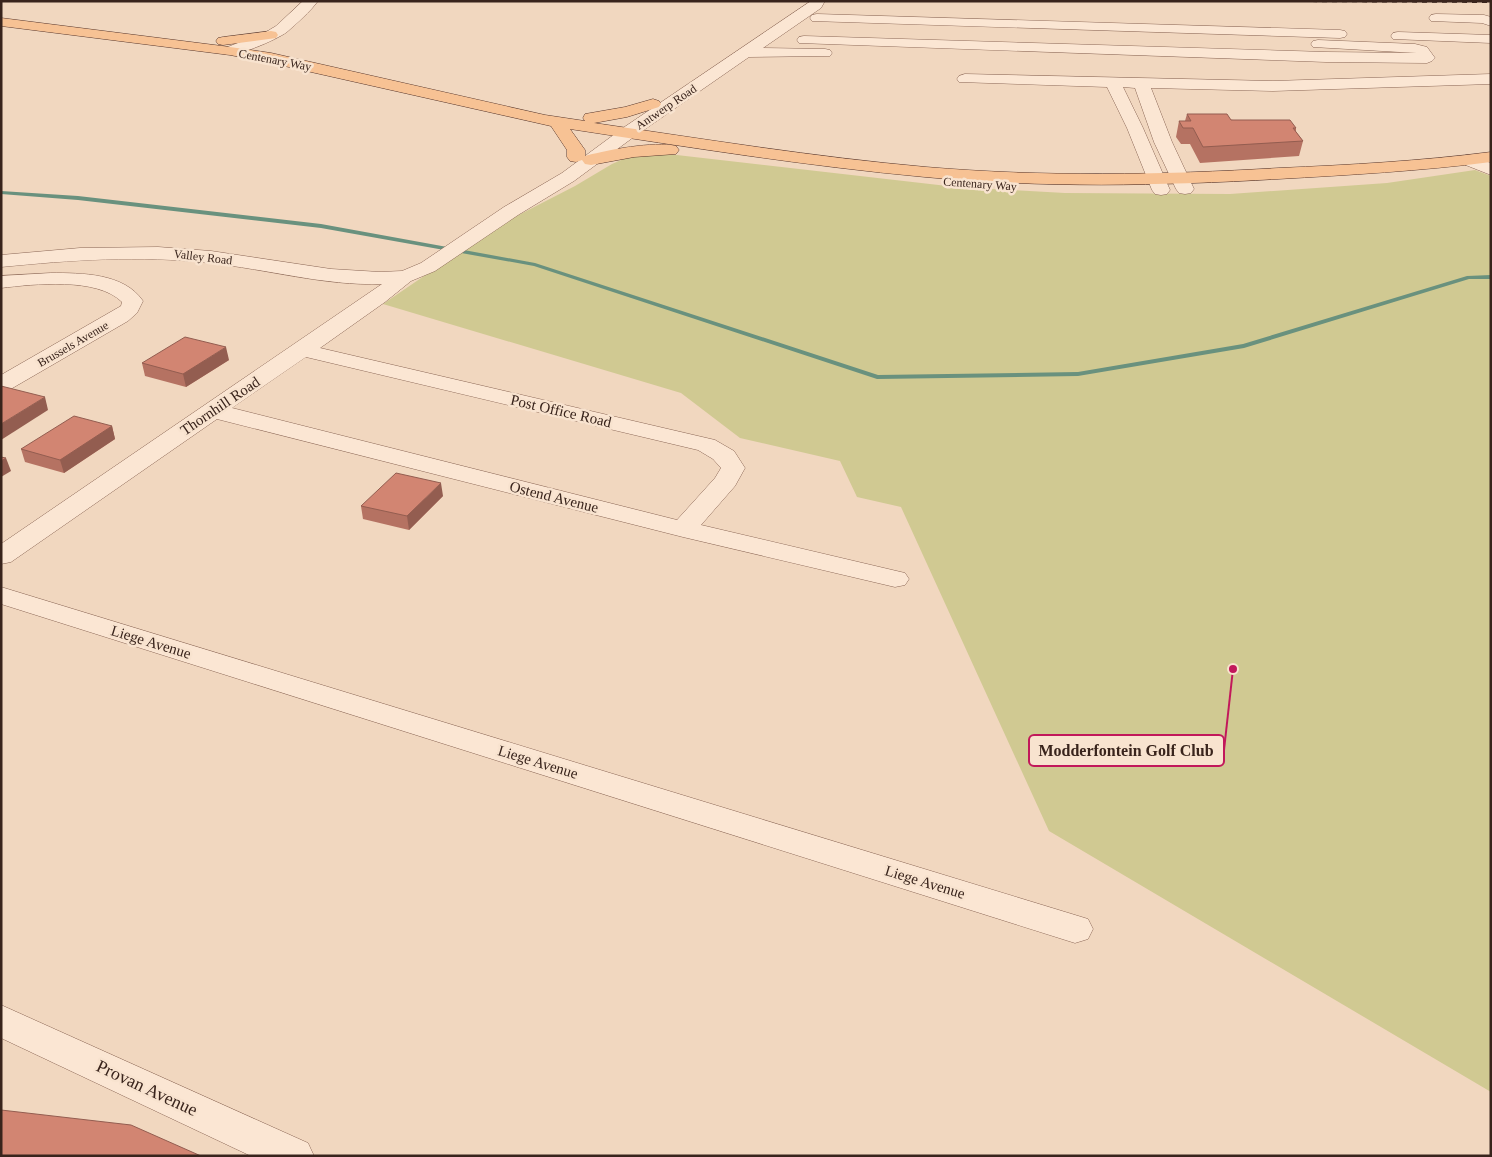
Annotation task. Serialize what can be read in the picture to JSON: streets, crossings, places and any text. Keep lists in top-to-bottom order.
{
  "streets": {
    "main road": ["Centenary Way"],
    "street": [
      "Antwerp Road",
      "Valley Road",
      "Brussels Avenue",
      "Thornhill Road",
      "Post Office Road",
      "Ostend Avenue",
      "Liege Avenue",
      "Provan Avenue"
    ]
  },
  "crossings": [
    ["Centenary Way", "Antwerp Road"],
    ["Antwerp Road", "Thornhill Road"],
    ["Valley Road", "Thornhill Road"],
    ["Thornhill Road", "Post Office Road"],
    ["Thornhill Road", "Ostend Avenue"],
    ["Post Office Road", "Ostend Avenue"]
  ],
  "places": ["Modderfontein Golf Club"]
}
